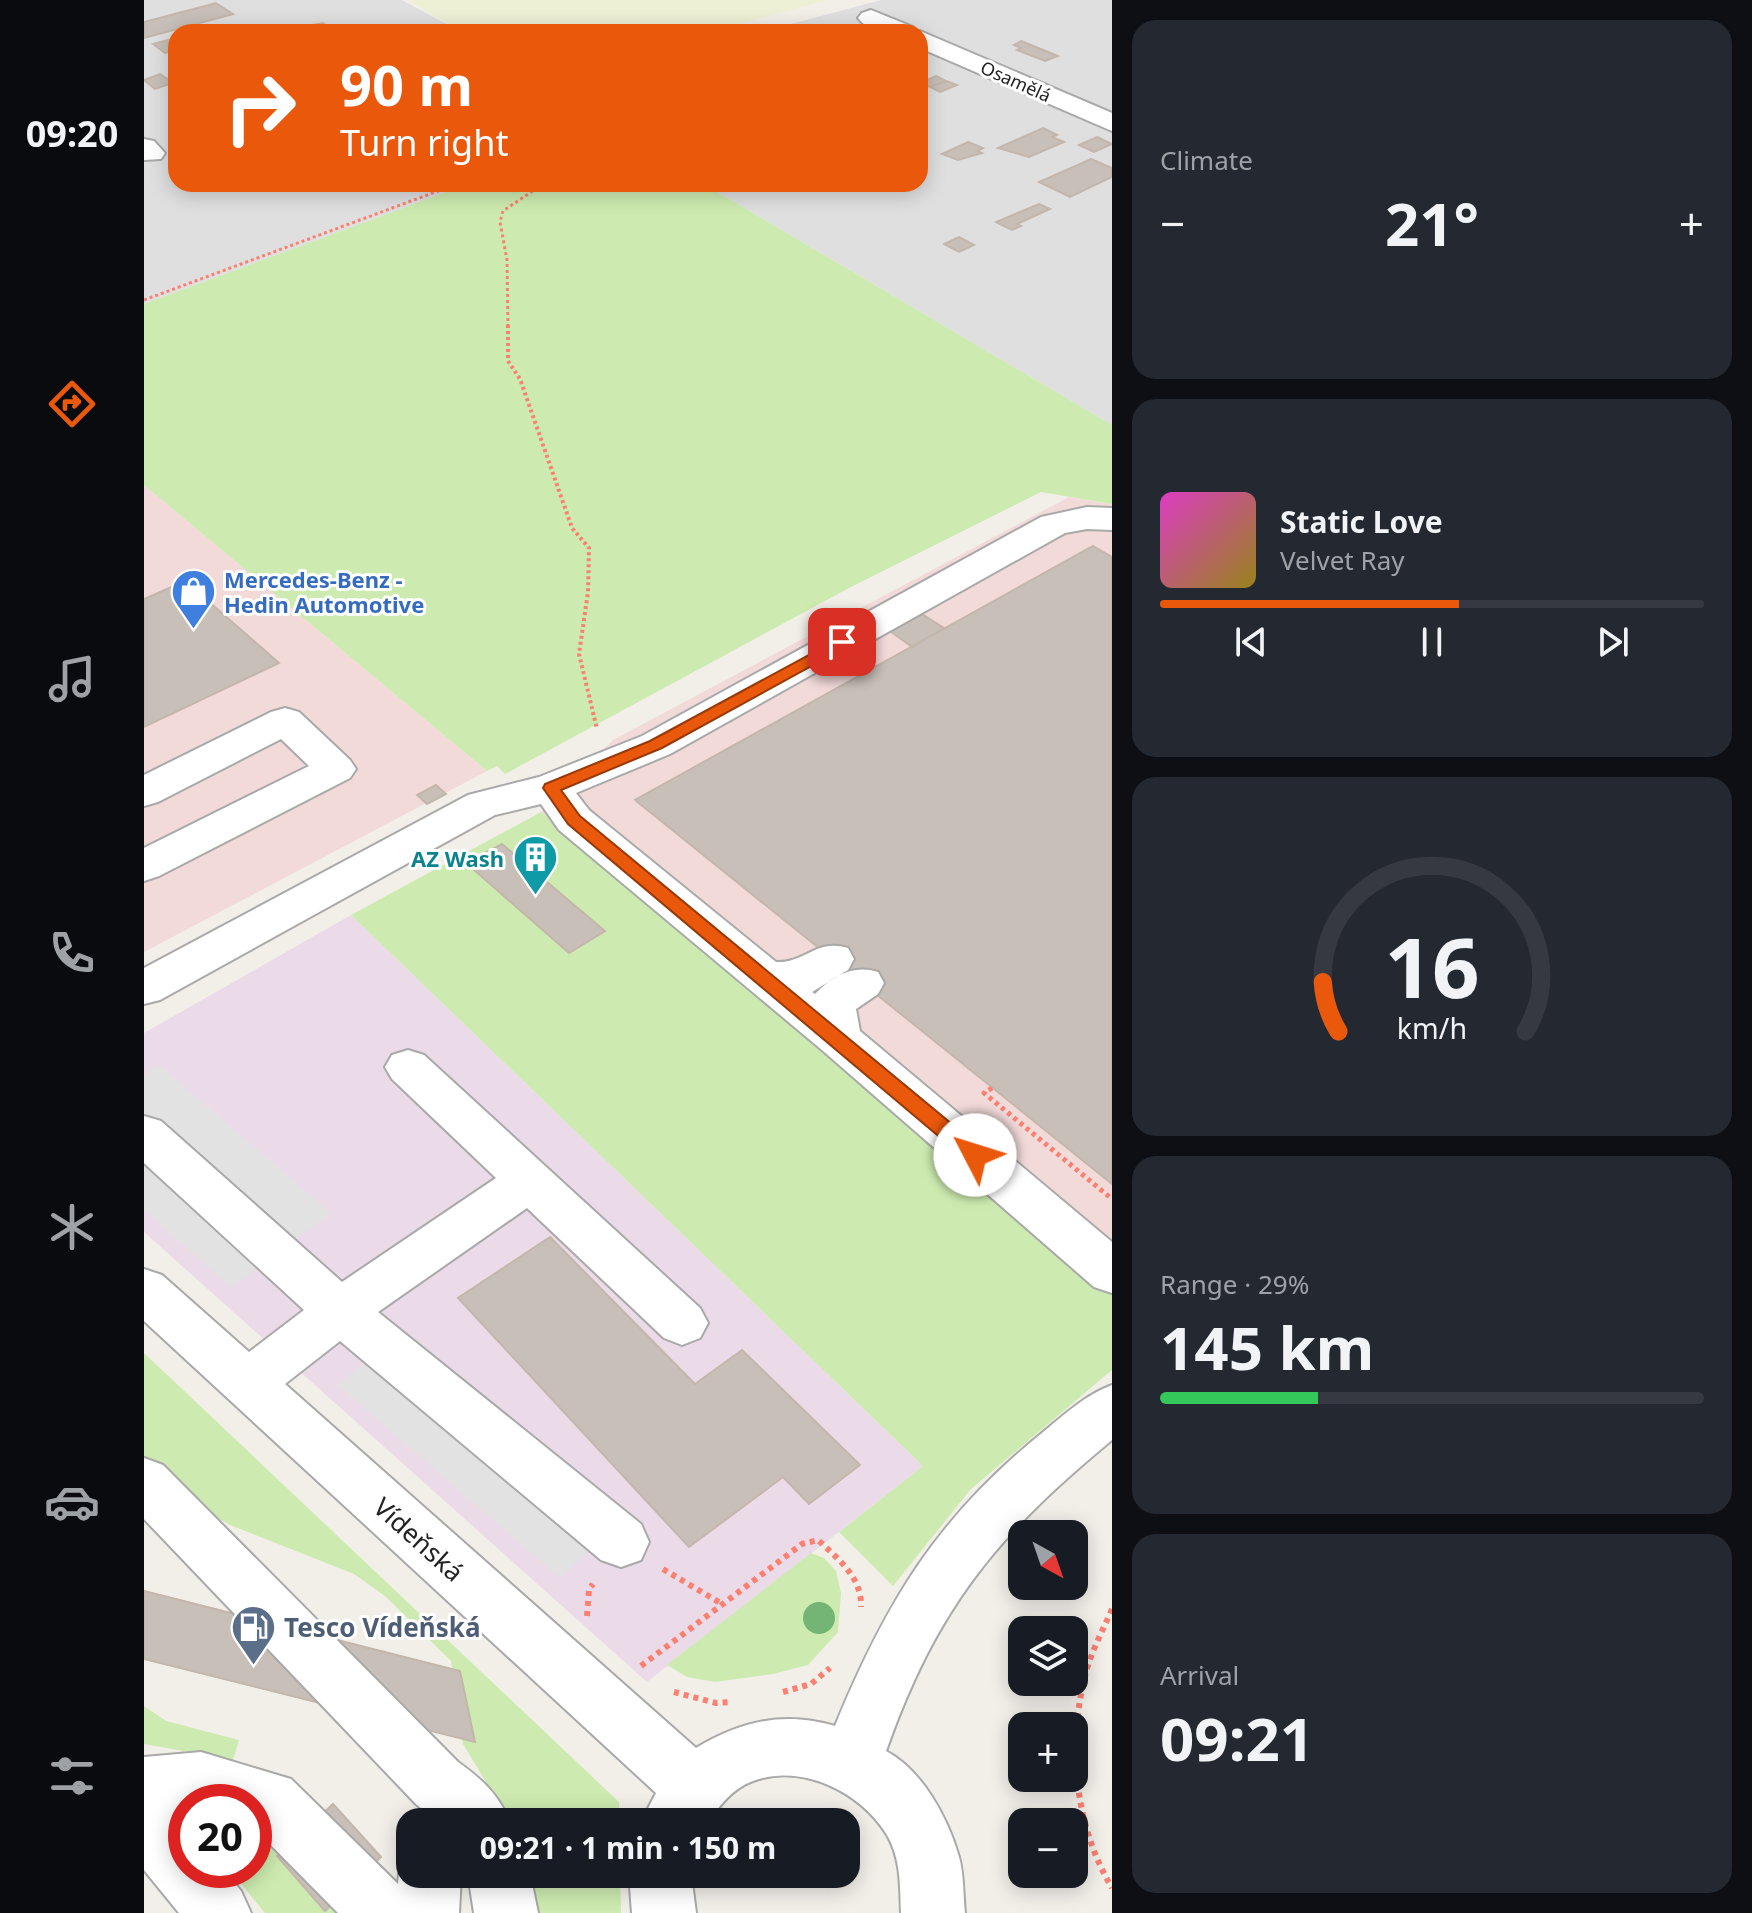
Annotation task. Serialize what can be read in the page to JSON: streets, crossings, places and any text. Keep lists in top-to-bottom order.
{
  "streets": {
    "street": ["Osamělá", "Vídeňská"]
  },
  "places": {
    "shop": ["Mercedes-Benz - Hedin Automotive"],
    "building": ["AZ Wash"],
    "fuel station": ["Tesco Vídeňská"]
  },
  "north": "bottom right",
  "page": {
    "tabs": "09:20",
    "tile": [
      "Climate",
      ["Range · 29%", "145 km"],
      ["Arrival", "09:21"]
    ],
    "turn": ["90 m", "Turn right"],
    "heat": ["−", "21°", "+"],
    "song": ["Static Love", "Velvet Ray"],
    "map_buttons": ["+", "−"],
    "limit": "20",
    "trip": "09:21 · 1 min · 150 m",
    "gauge": ["16", "km/h"]
  }
}
